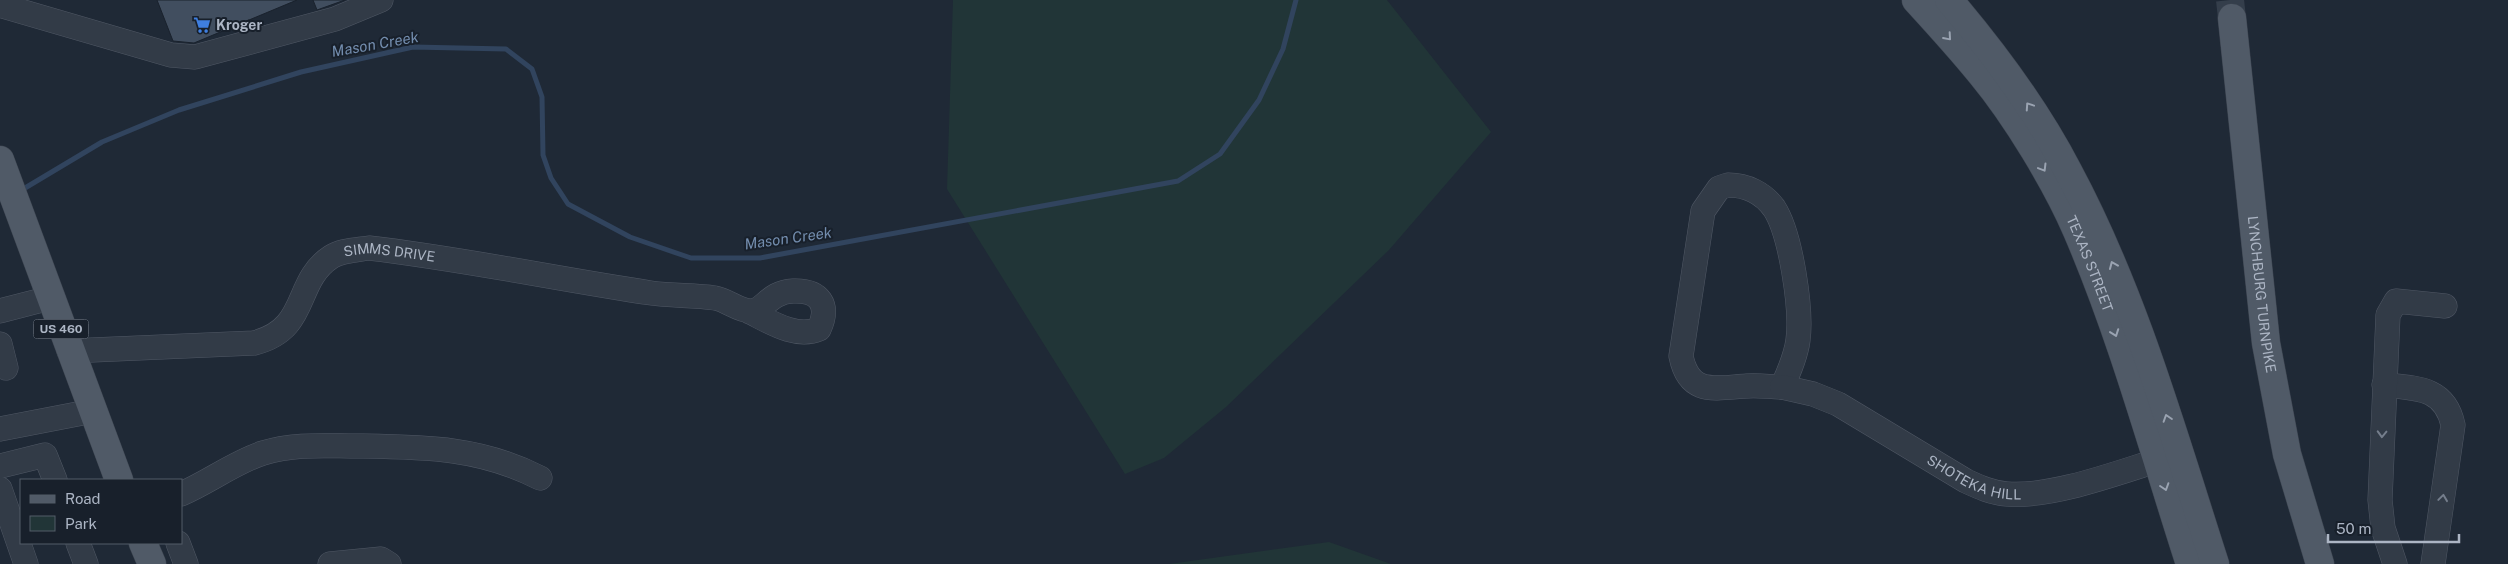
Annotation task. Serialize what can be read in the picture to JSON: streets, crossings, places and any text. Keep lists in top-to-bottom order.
{
  "streets": {
    "main road": ["TEXAS STREET", "LYNCHBURG TURNPIKE", "US 460"],
    "street": ["SIMMS DRIVE", "SHOTEKA HILL"]
  },
  "crossings": [
    ["SIMMS DRIVE", "US 460"],
    ["TEXAS STREET", "SHOTEKA HILL"]
  ],
  "water": ["Mason Creek"],
  "places": {
    "supermarket": ["Kroger"]
  },
  "legend": ["Road", "Park"],
  "scale_bar": "50 m"
}
